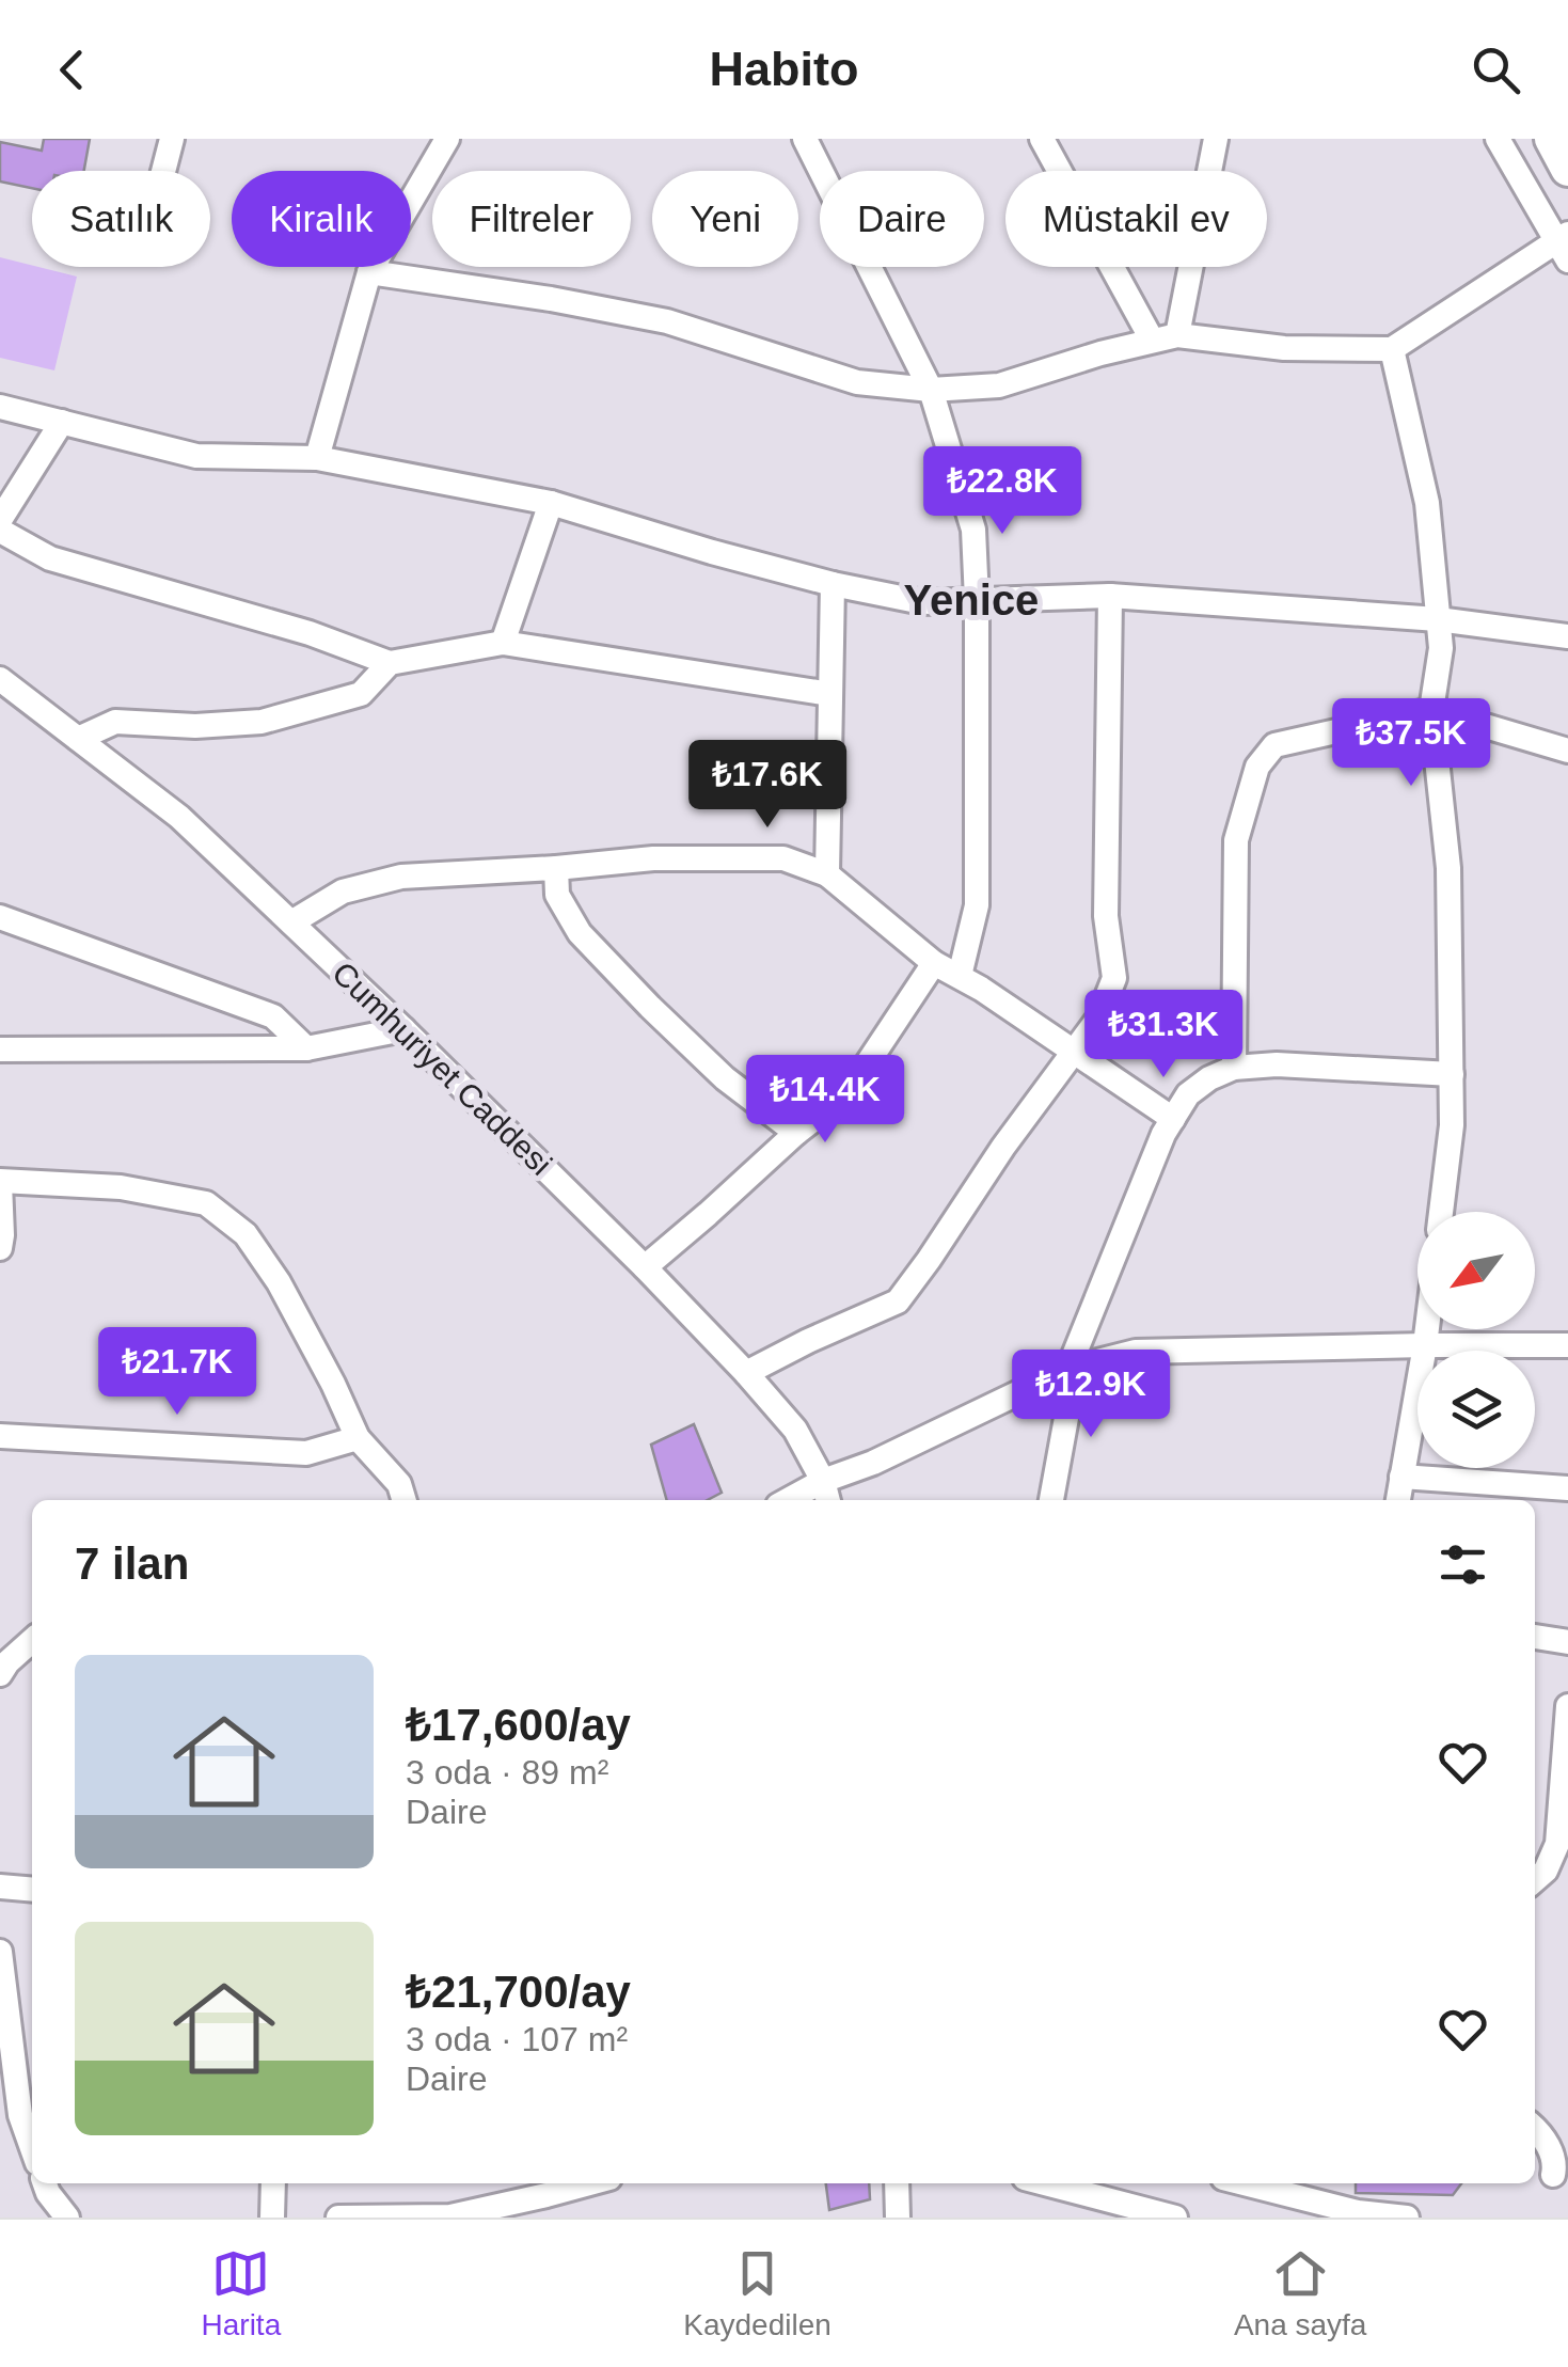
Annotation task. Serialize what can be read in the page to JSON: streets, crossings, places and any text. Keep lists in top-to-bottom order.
{
  "streets": {
    "street": ["Cumhuriyet Caddesi"]
  },
  "districts": ["Yenice"],
  "north": "bottom left",
  "page": {
    "header": "Habito",
    "chip": [
      "Satılık",
      "Kiralık",
      "Filtreler",
      "Yeni",
      "Daire",
      "Müstakil ev"
    ],
    "price": [
      "₺22.8K",
      "₺37.5K",
      "₺17.6K",
      "₺31.3K",
      "₺14.4K",
      "₺21.7K",
      "₺12.9K"
    ],
    "heading": "7 ilan",
    "list": [
      {
        "name": "₺17,600/ay",
        "note": "3 oda · 89 m² · Daire"
      },
      {
        "name": "₺21,700/ay",
        "note": "3 oda · 107 m² · Daire"
      }
    ],
    "tabs": ["Harita", "Kaydedilen", "Ana sayfa"]
  }
}
